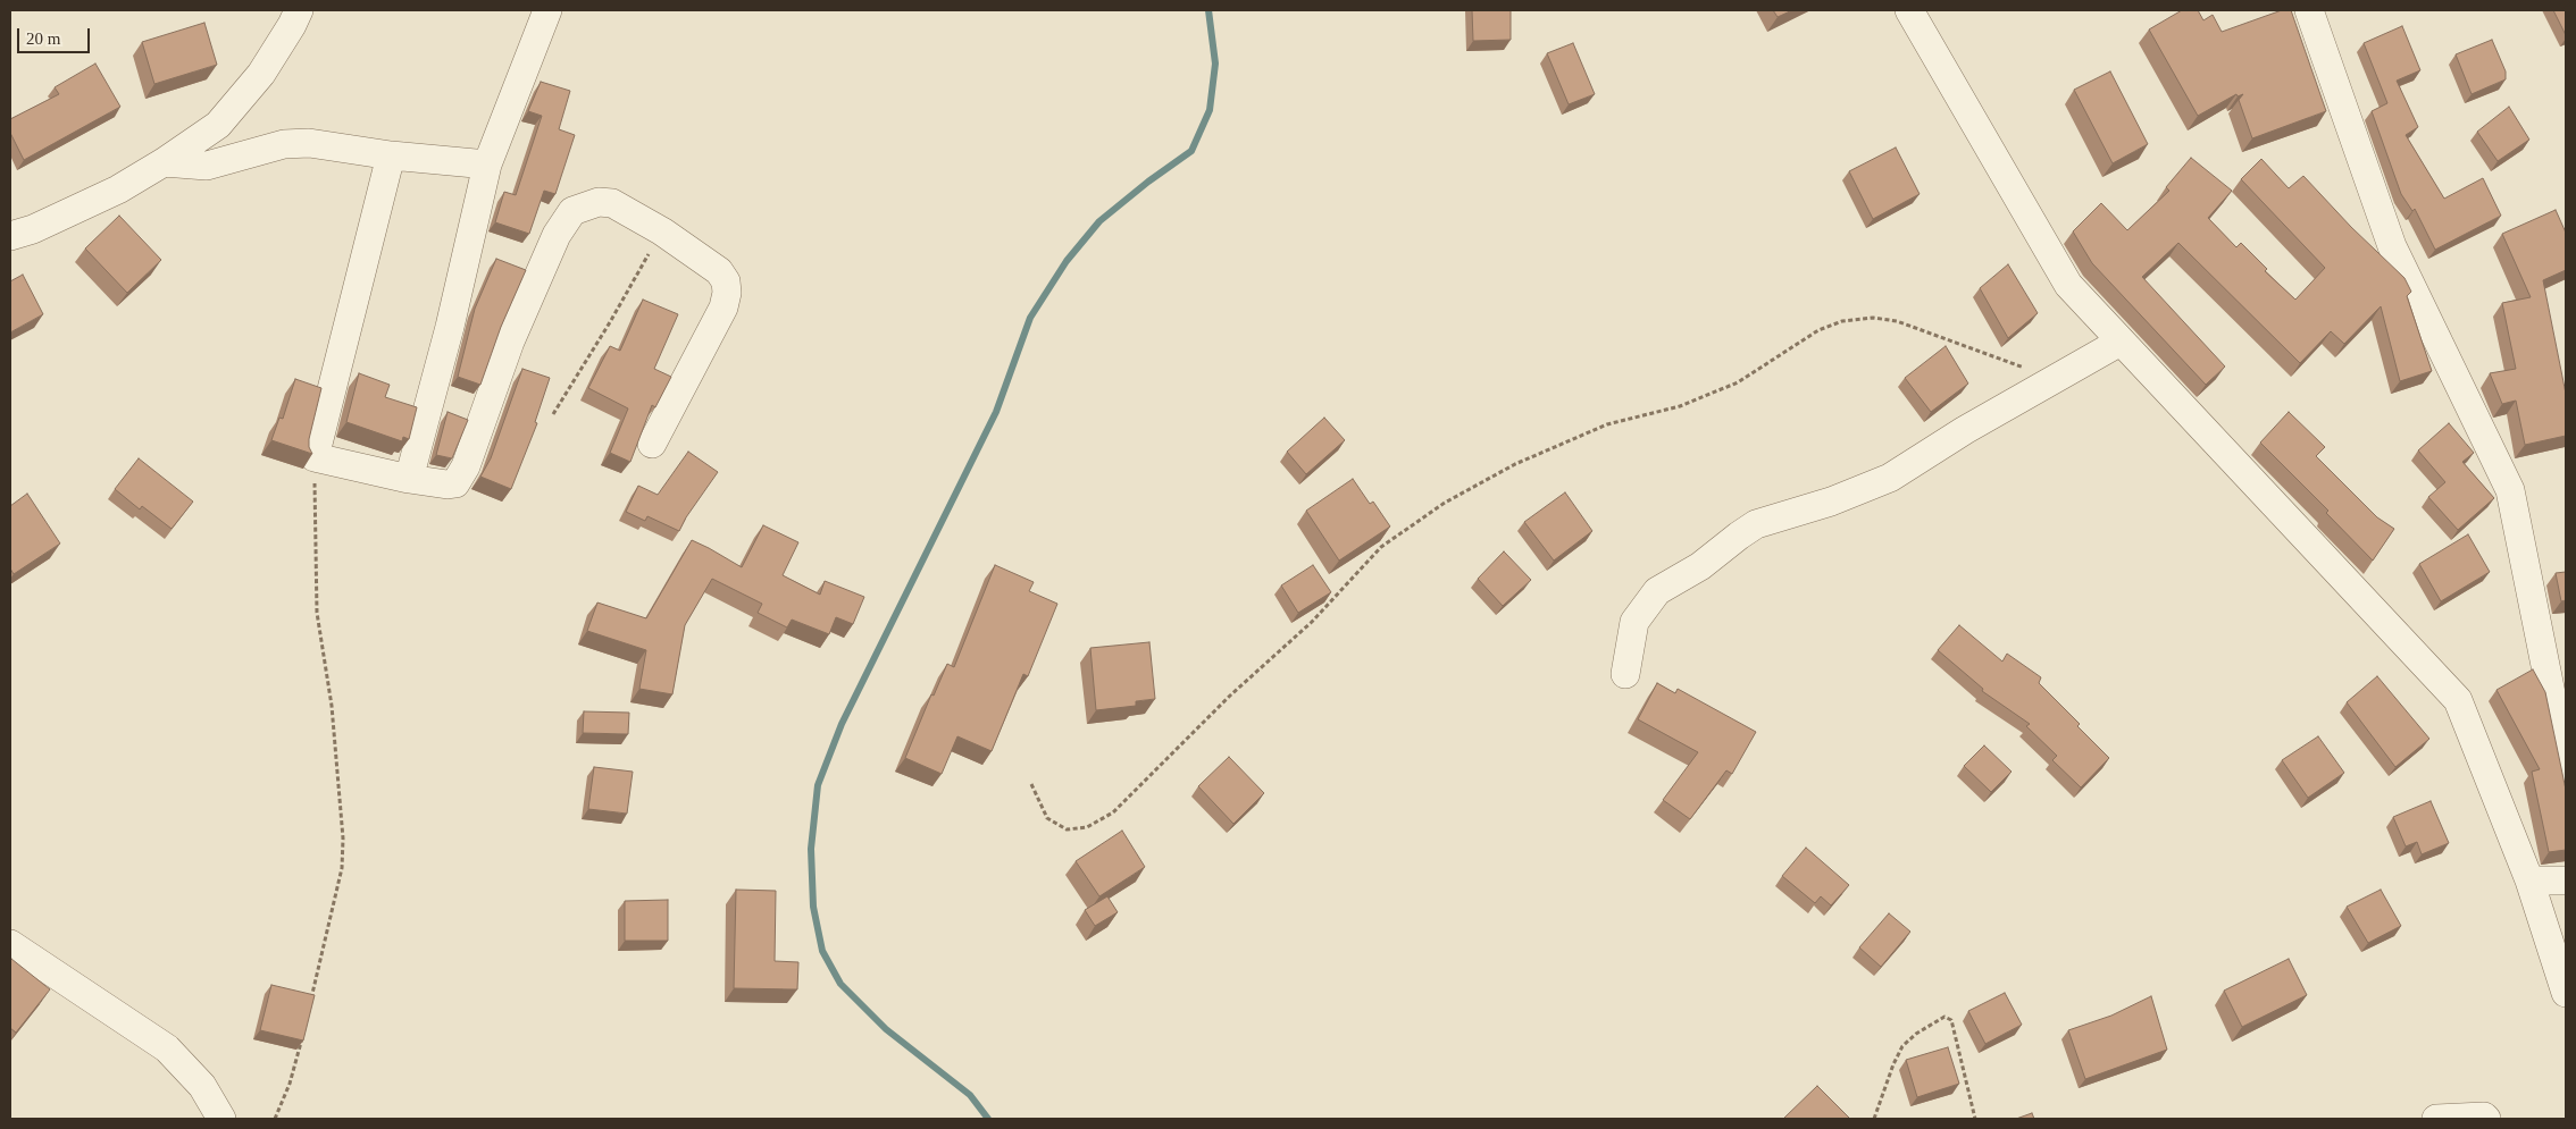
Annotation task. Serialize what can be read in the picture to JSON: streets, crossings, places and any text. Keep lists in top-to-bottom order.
{
  "scale_bar": "20 m"
}
